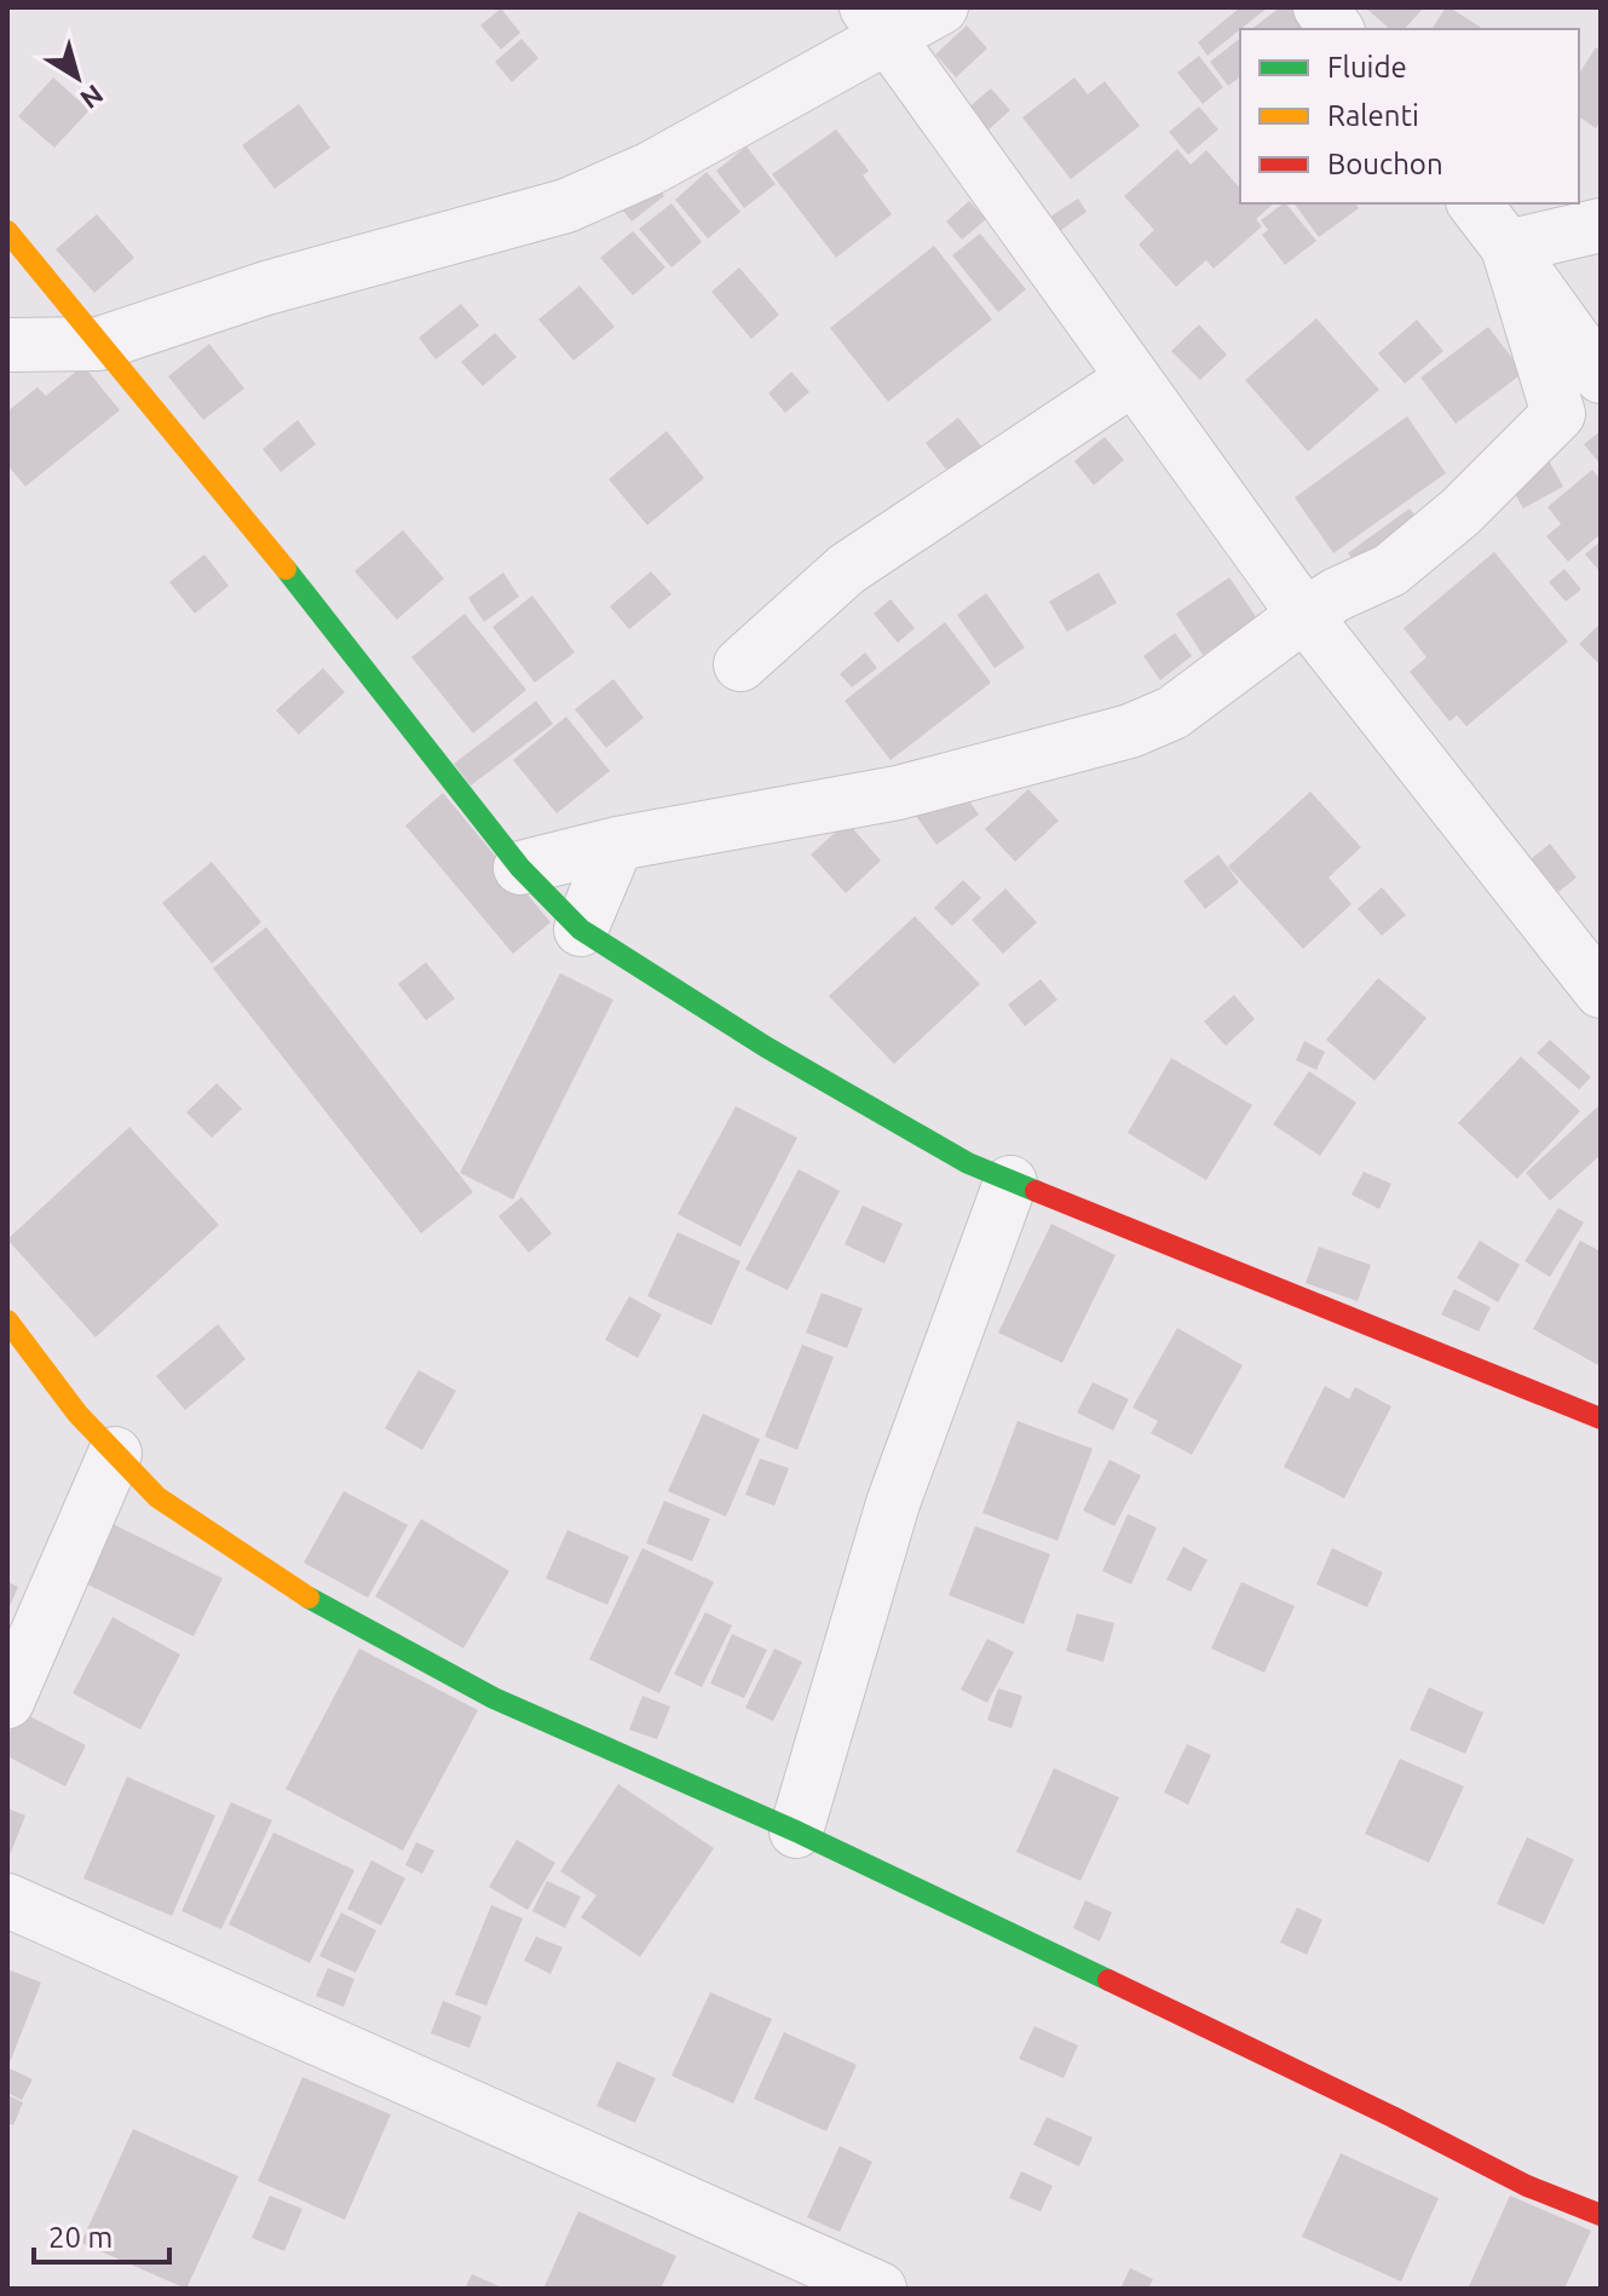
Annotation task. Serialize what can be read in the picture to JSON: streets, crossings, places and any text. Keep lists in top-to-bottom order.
{
  "legend": ["Fluide", "Ralenti", "Bouchon"],
  "scale_bar": "20 m",
  "north": "bottom right"
}
